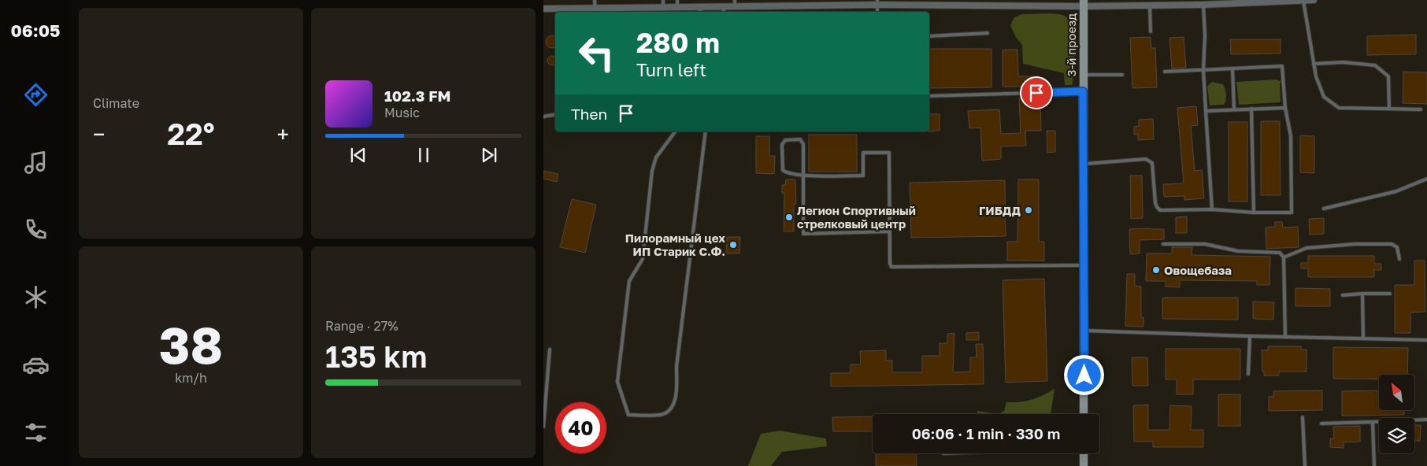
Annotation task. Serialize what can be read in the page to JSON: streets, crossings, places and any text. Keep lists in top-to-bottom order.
{
  "streets": {
    "street": ["3-й проезд"]
  },
  "places": [
    "ГИБДД",
    "Легион Спортивный стрелковый центр",
    "Пилорамный цех ИП Старик С.Ф.",
    "Овощебаза"
  ],
  "north": "top left",
  "page": {
    "tabs": "06:05",
    "tile": [
      "Climate",
      ["38", "km/h"],
      ["Range · 27%", "135 km"]
    ],
    "turn": ["280 m", "Turn left"],
    "song": ["102.3 FM", "Music"],
    "then": "Then",
    "heat": ["−", "22°", "+"],
    "limit": "40",
    "trip": "06:06 · 1 min · 330 m"
  }
}
